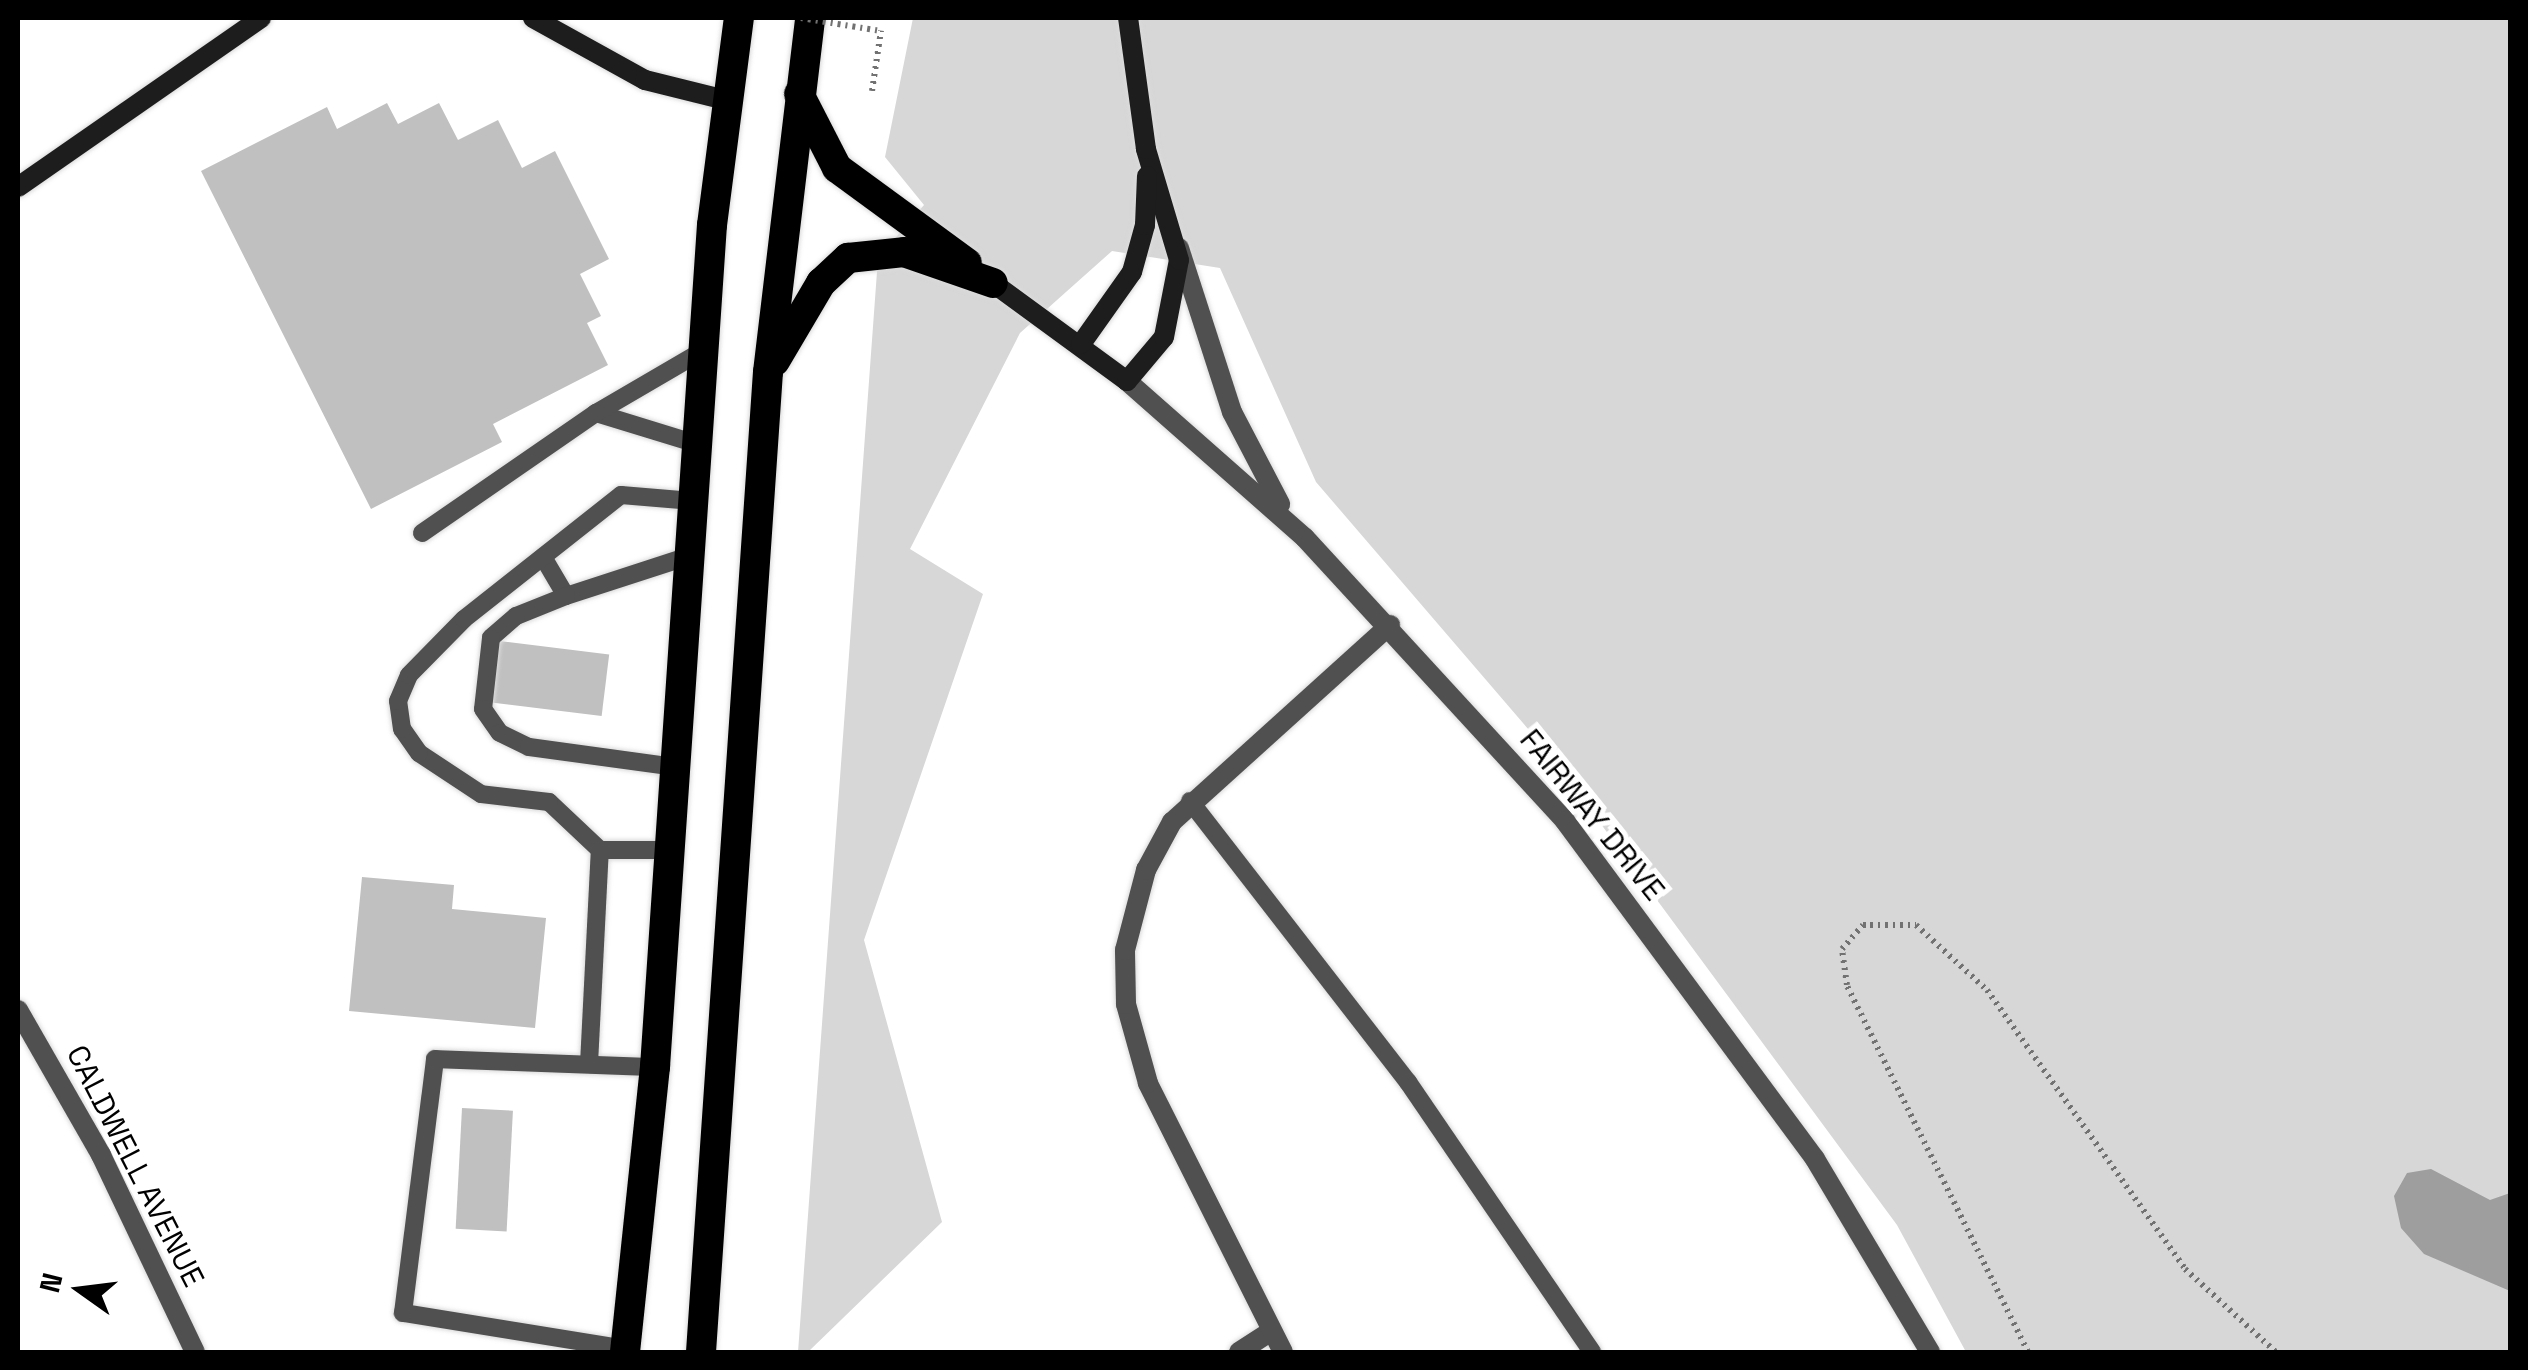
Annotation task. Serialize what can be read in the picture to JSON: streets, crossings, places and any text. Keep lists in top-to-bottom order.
{
  "streets": {
    "street": ["FAIRWAY DRIVE", "CALDWELL AVENUE"]
  },
  "north": "left"
}
